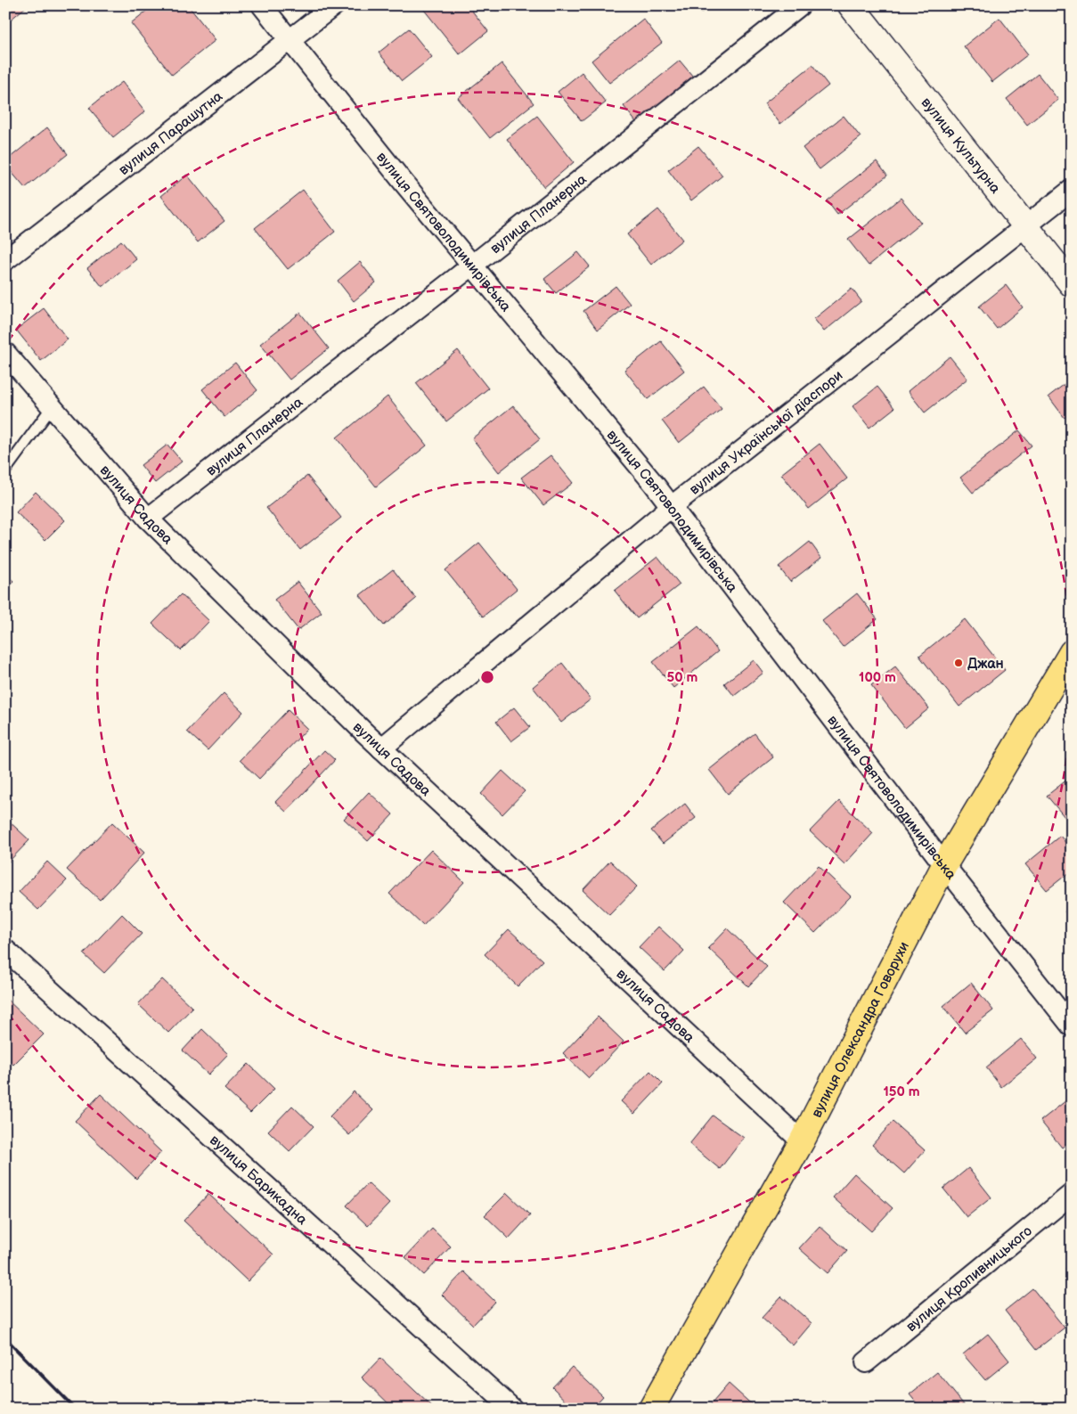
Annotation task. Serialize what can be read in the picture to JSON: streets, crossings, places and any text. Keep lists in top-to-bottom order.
{
  "streets": {
    "main road": ["вулиця Олександра Говорухи"],
    "street": [
      "вулиця Парашутна",
      "вулиця Культурна",
      "вулиця Планерна",
      "вулиця Святоволодимирівська",
      "вулиця Української діаспори",
      "вулиця Садова",
      "вулиця Барикадна",
      "вулиця Кропивницького"
    ]
  },
  "crossings": [
    ["вулиця Парашутна", "вулиця Святоволодимирівська"],
    ["вулиця Культурна", "вулиця Української діаспори"],
    ["вулиця Планерна", "вулиця Святоволодимирівська"],
    ["вулиця Планерна", "вулиця Садова"],
    ["вулиця Святоволодимирівська", "вулиця Української діаспори"],
    ["вулиця Святоволодимирівська", "вулиця Олександра Говорухи"],
    ["вулиця Української діаспори", "вулиця Садова"],
    ["вулиця Садова", "вулиця Олександра Говорухи"]
  ],
  "places": ["Джан"],
  "rings": ["50 m", "100 m", "150 m"]
}
